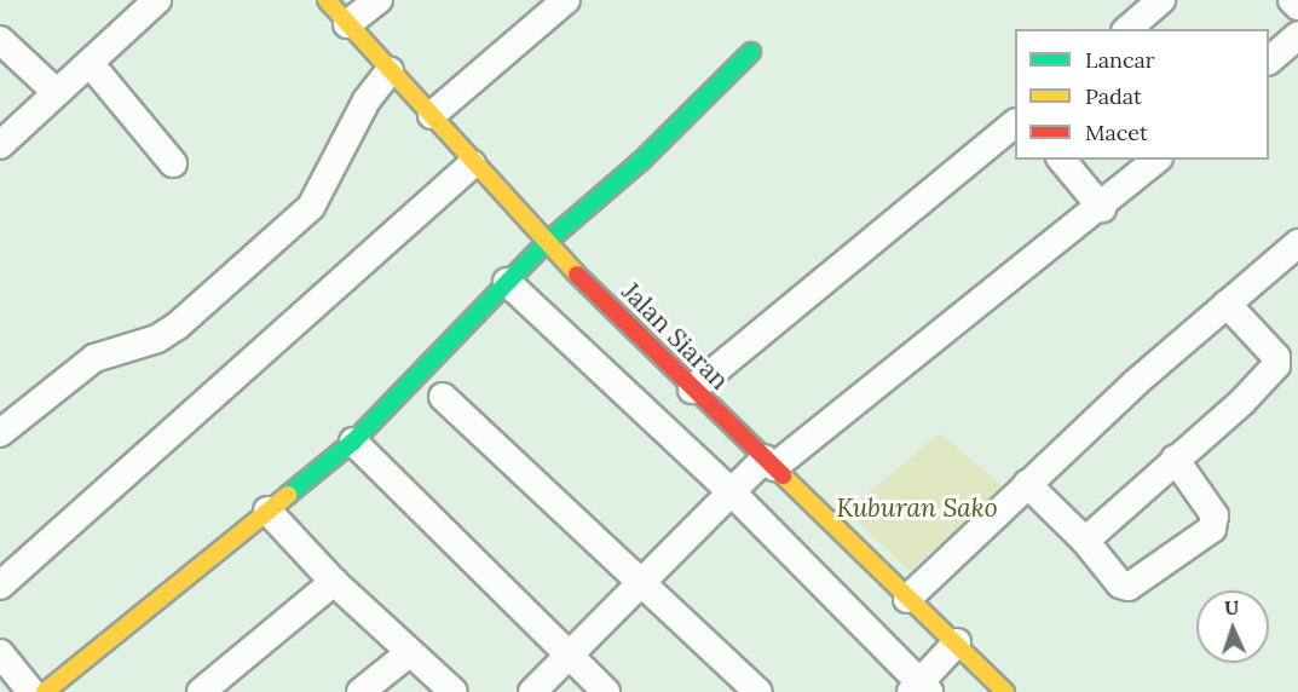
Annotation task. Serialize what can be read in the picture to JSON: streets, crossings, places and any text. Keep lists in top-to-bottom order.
{
  "streets": {
    "street": ["Jalan Siaran"]
  },
  "parks": ["Kuburan Sako"],
  "legend": ["Lancar", "Padat", "Macet"],
  "north": "top"
}
